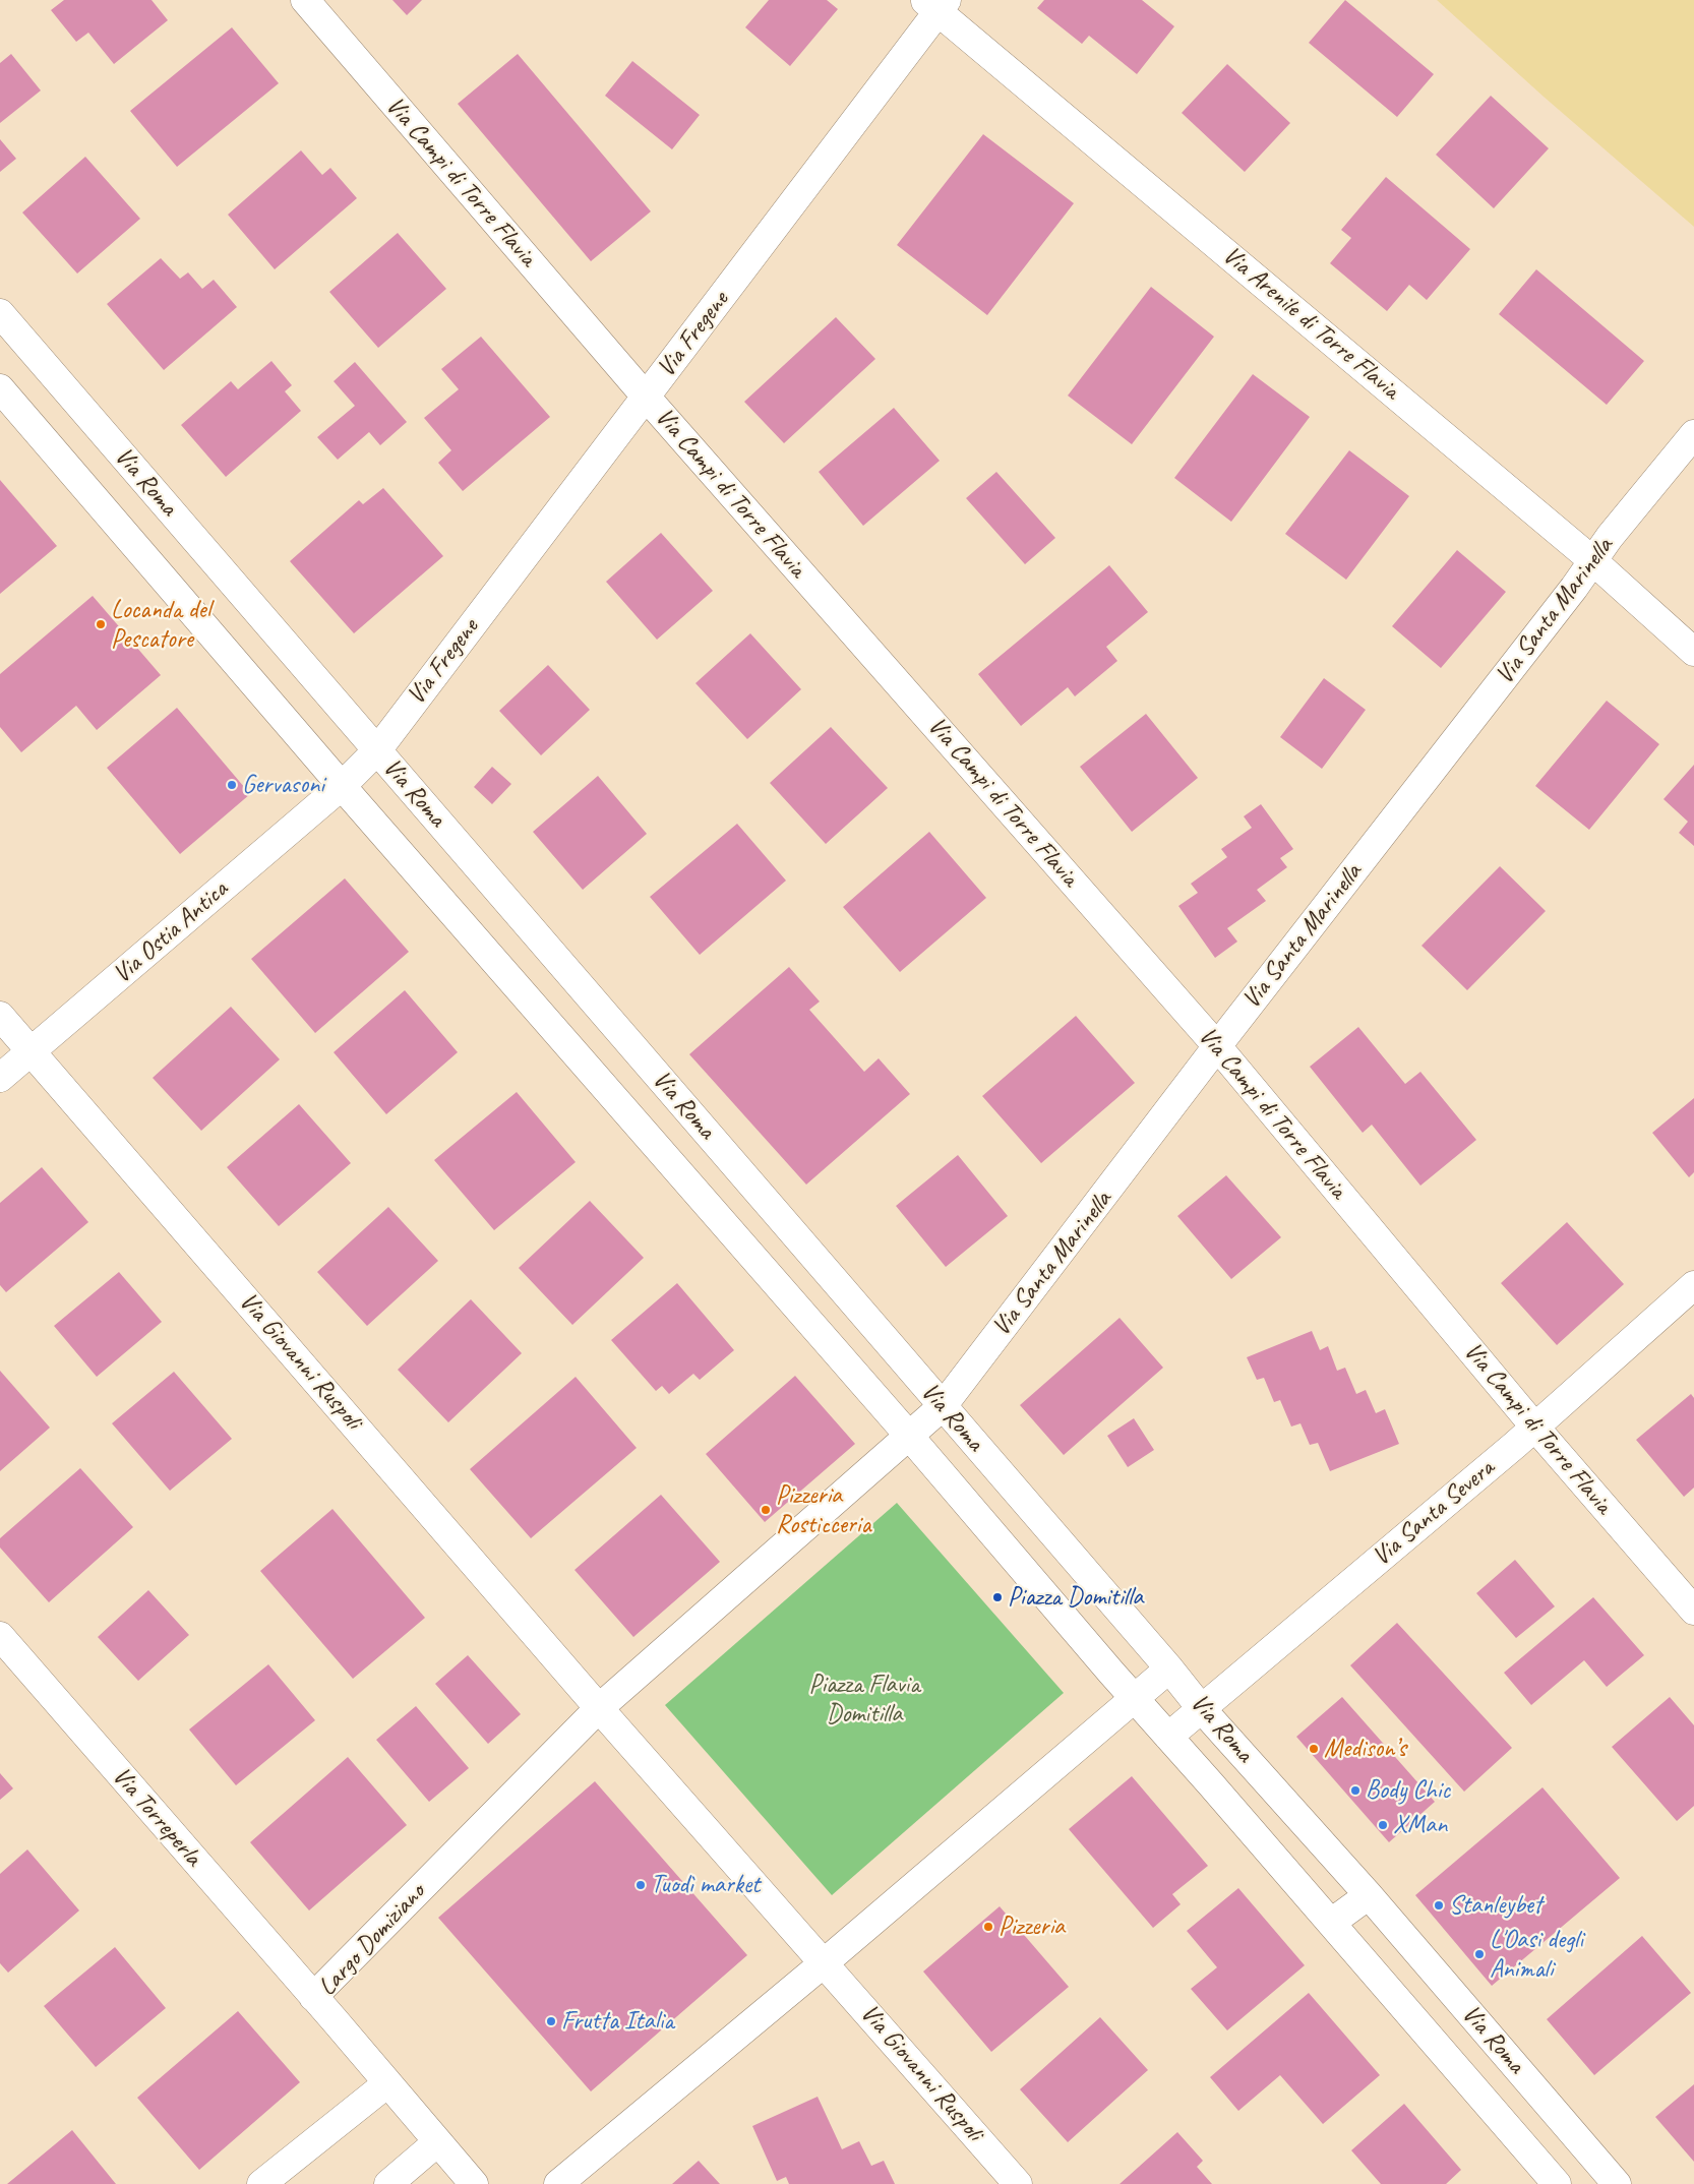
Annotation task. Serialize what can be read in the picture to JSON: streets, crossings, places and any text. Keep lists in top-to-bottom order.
{
  "streets": {
    "street": [
      "Via Campi di Torre Flavia",
      "Via Arenile di Torre Flavia",
      "Via Fregene",
      "Via Roma",
      "Via Santa Marinella",
      "Via Ostia Antica",
      "Via Giovanni Ruspoli",
      "Via Santa Severa",
      "Via Torreperla",
      "Largo Domiziano"
    ]
  },
  "crossings": [
    ["Via Campi di Torre Flavia", "Via Fregene"],
    ["Via Campi di Torre Flavia", "Via Santa Marinella"],
    ["Via Campi di Torre Flavia", "Via Santa Severa"],
    ["Via Arenile di Torre Flavia", "Via Fregene"],
    ["Via Arenile di Torre Flavia", "Via Santa Marinella"],
    ["Via Fregene", "Via Roma"],
    ["Via Fregene", "Via Ostia Antica"],
    ["Via Roma", "Via Santa Marinella"],
    ["Via Roma", "Via Ostia Antica"],
    ["Via Roma", "Via Santa Severa"],
    ["Via Ostia Antica", "Via Giovanni Ruspoli"],
    ["Via Giovanni Ruspoli", "Largo Domiziano"],
    ["Via Torreperla", "Largo Domiziano"]
  ],
  "parks": ["Piazza Flavia Domitilla"],
  "places": [
    "Locanda del Pescatore",
    "Gervasoni",
    "Pizzeria Rosticceria",
    "Piazza Domitilla",
    "Medison’s",
    "Body Chic",
    "XMan",
    "Tuodì market",
    "Stanleybet",
    "Pizzeria",
    "L'Oasi degli Animali",
    "Frutta Italia"
  ]
}
